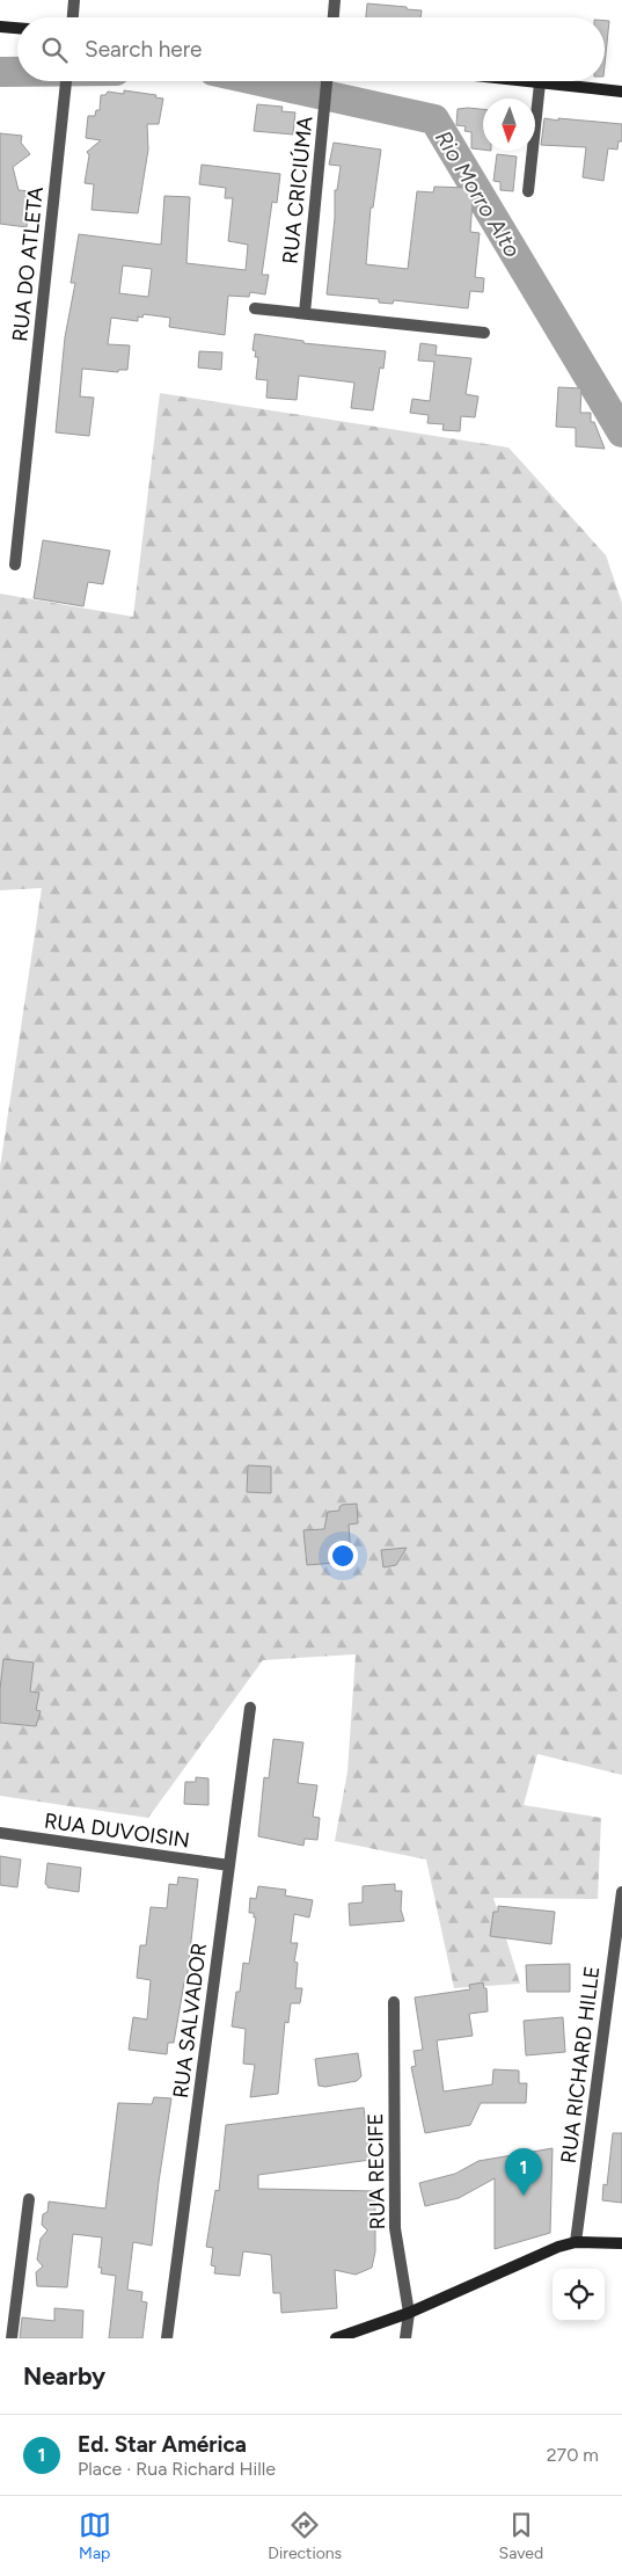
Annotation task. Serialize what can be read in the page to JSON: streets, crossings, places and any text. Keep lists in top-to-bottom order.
{
  "streets": {
    "street": [
      "RUA CRICIÚMA",
      "RUA DO ATLETA",
      "RUA DUVOISIN",
      "RUA SALVADOR",
      "RUA RICHARD HILLE",
      "RUA RECIFE"
    ]
  },
  "crossings": [
    ["RUA DUVOISIN", "RUA SALVADOR"]
  ],
  "water": ["Rio Morro Alto"],
  "north": "bottom",
  "page": {
    "search": "Search here",
    "pins": "1",
    "heading": "Nearby",
    "list": [
      {
        "mark": "1",
        "name": "Ed. Star América",
        "note": "Place · Rua Richard Hille",
        "value": "270 m"
      }
    ],
    "nav": ["Map", "Directions", "Saved"]
  }
}
